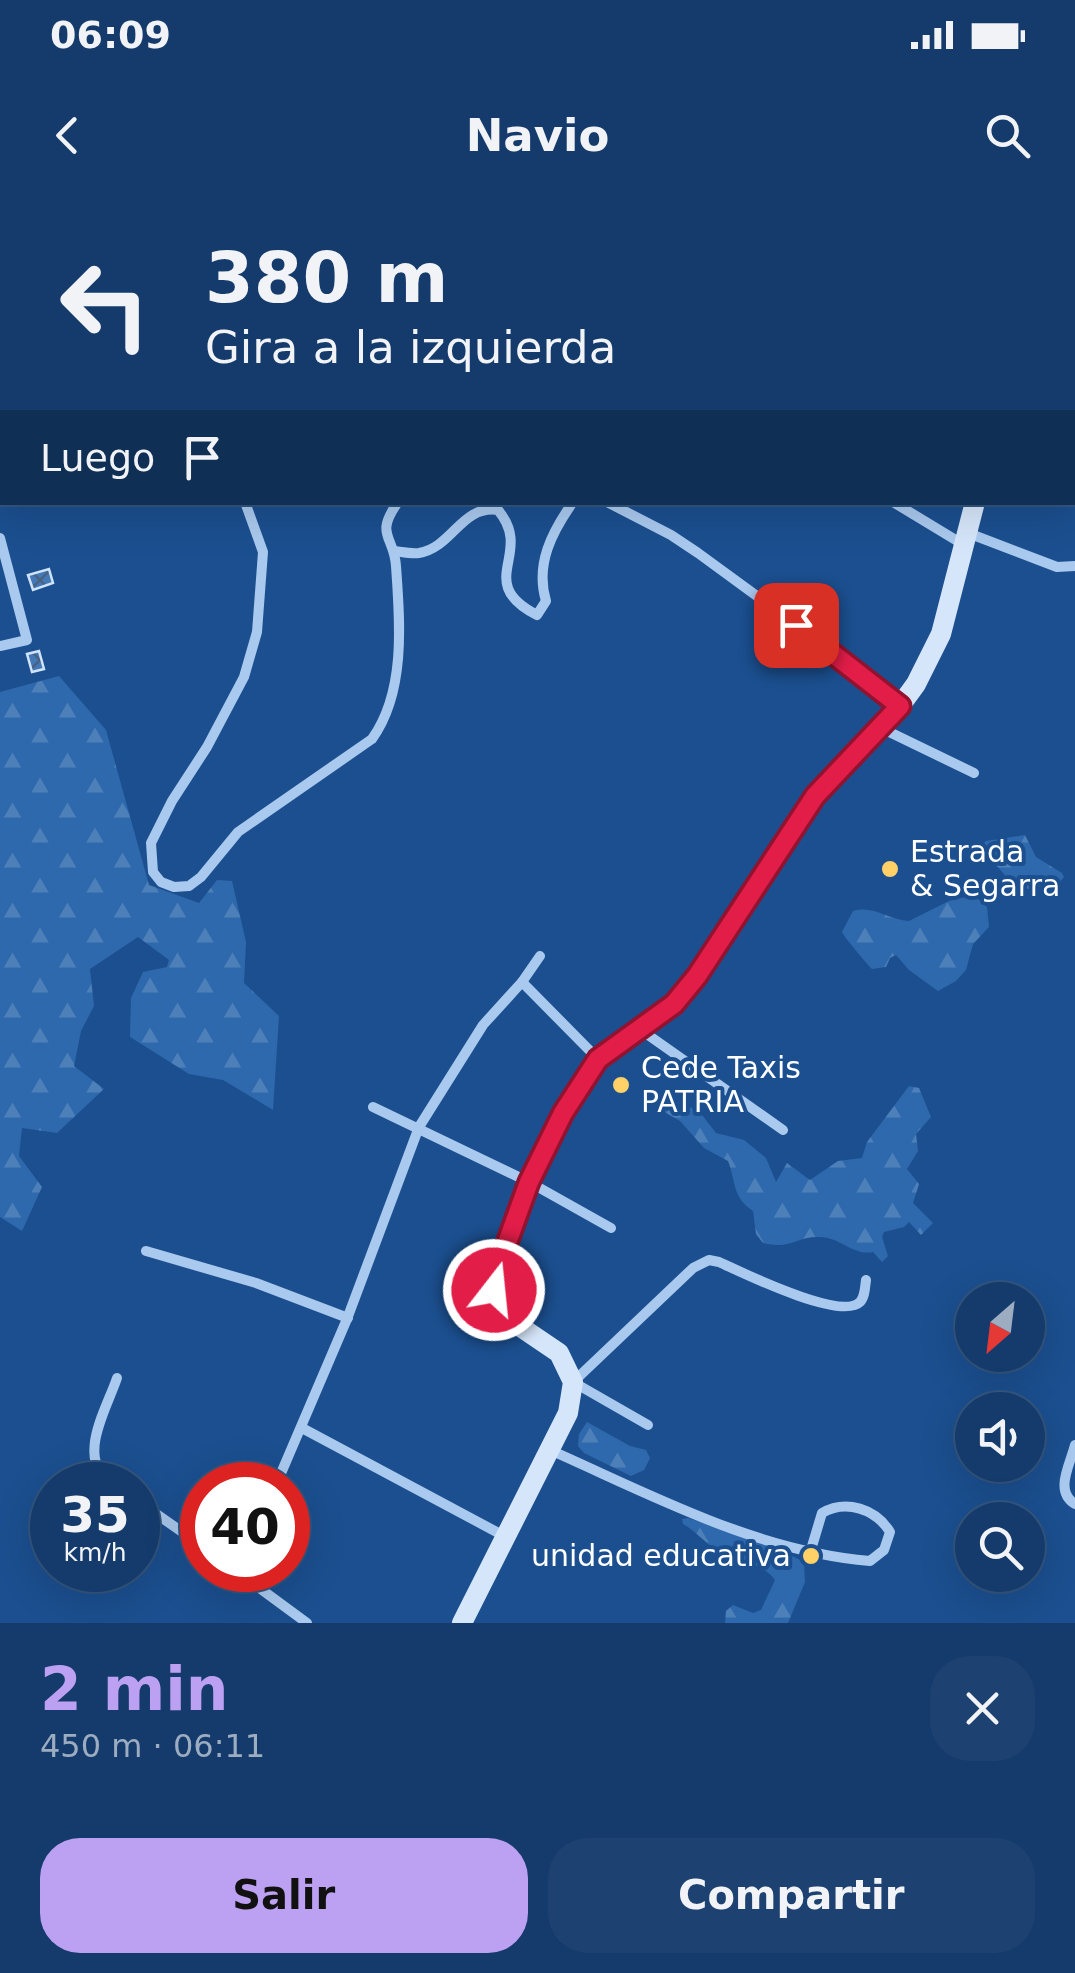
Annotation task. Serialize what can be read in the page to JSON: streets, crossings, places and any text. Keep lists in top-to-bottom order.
{
  "places": ["Estrada & Segarra", "Cede Taxis PATRIA", "unidad educativa"],
  "north": "bottom left",
  "page": {
    "status": "06:09",
    "header": "Navio",
    "turn": ["380 m", "Gira a la izquierda"],
    "then": "Luego",
    "speed": "35 km/h",
    "limit": "40",
    "heading": ["2 min", "450 m · 06:11"],
    "buttons": ["Salir", "Compartir"]
  }
}
